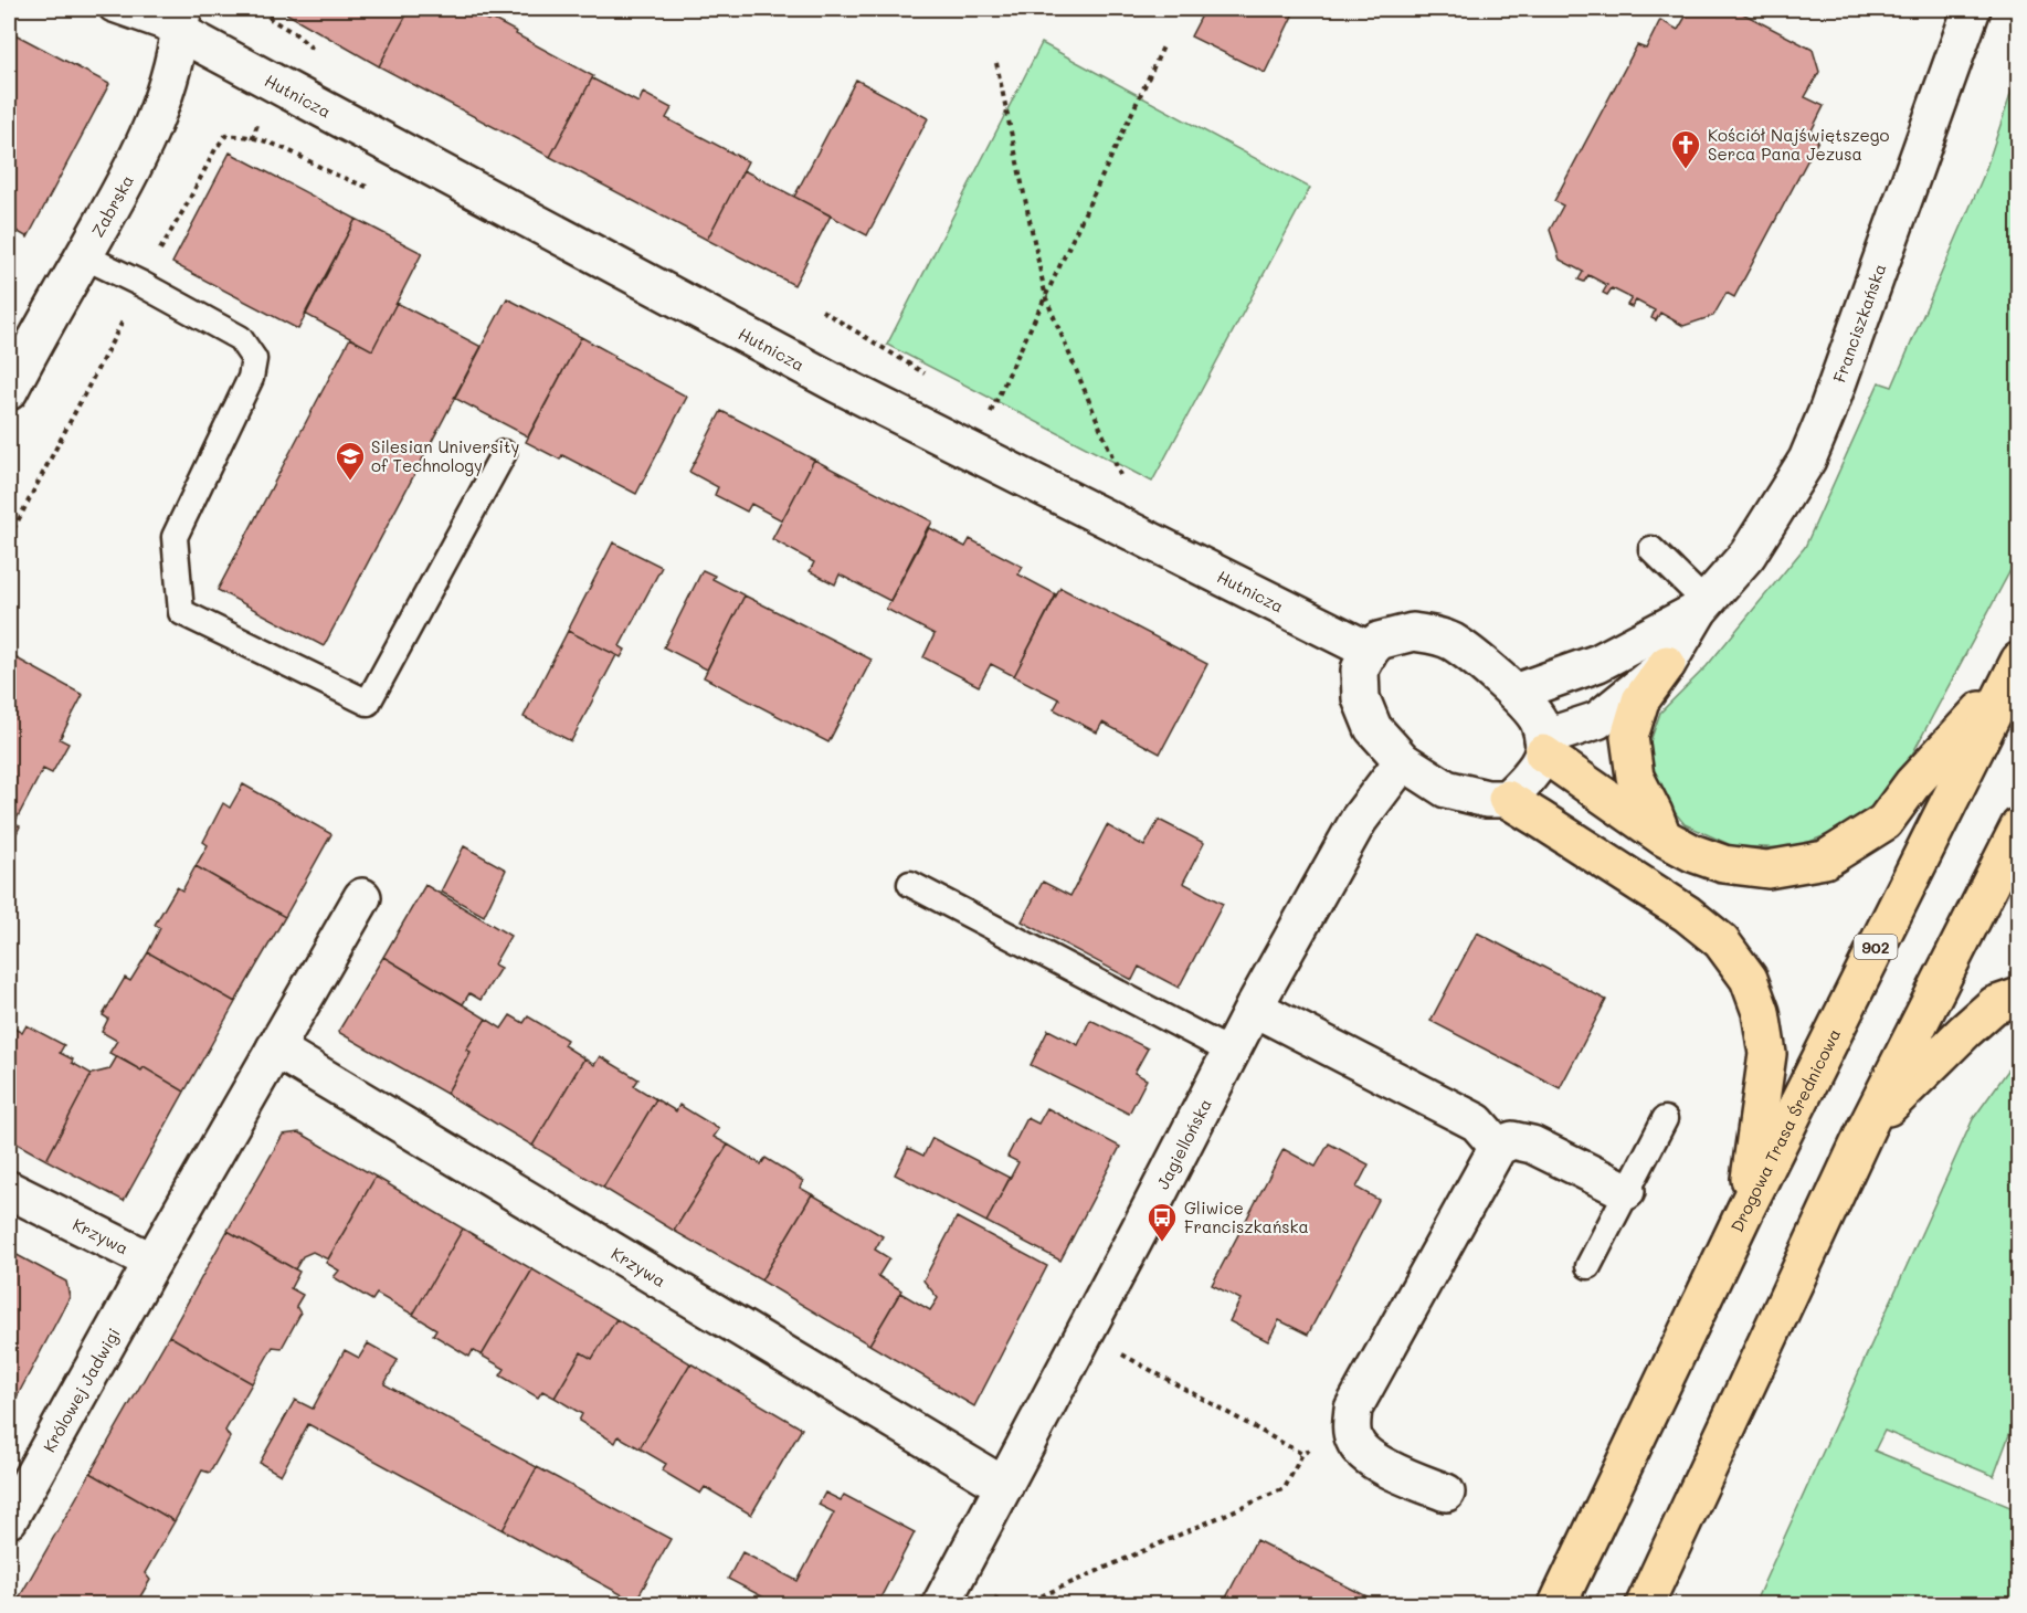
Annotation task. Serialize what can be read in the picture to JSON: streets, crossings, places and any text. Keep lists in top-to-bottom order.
{
  "streets": {
    "main road": ["902", "Drogowa Trasa Średnicowa"],
    "street": [
      "Hutnicza",
      "Zabrska",
      "Franciszkańska",
      "Jagiellońska",
      "Krzywa",
      "Królowej Jadwigi"
    ]
  },
  "crossings": [
    ["Hutnicza", "Zabrska"],
    ["Hutnicza", "Franciszkańska"],
    ["Hutnicza", "Jagiellońska"],
    ["Franciszkańska", "Jagiellońska"],
    ["Jagiellońska", "Krzywa"],
    ["Krzywa", "Królowej Jadwigi"]
  ],
  "places": {
    "church": ["Kościół Najświętszego Serca Pana Jezusa"],
    "school or university": ["Silesian University of Technology"],
    "bus stop": ["Gliwice Franciszkańska"]
  }
}
